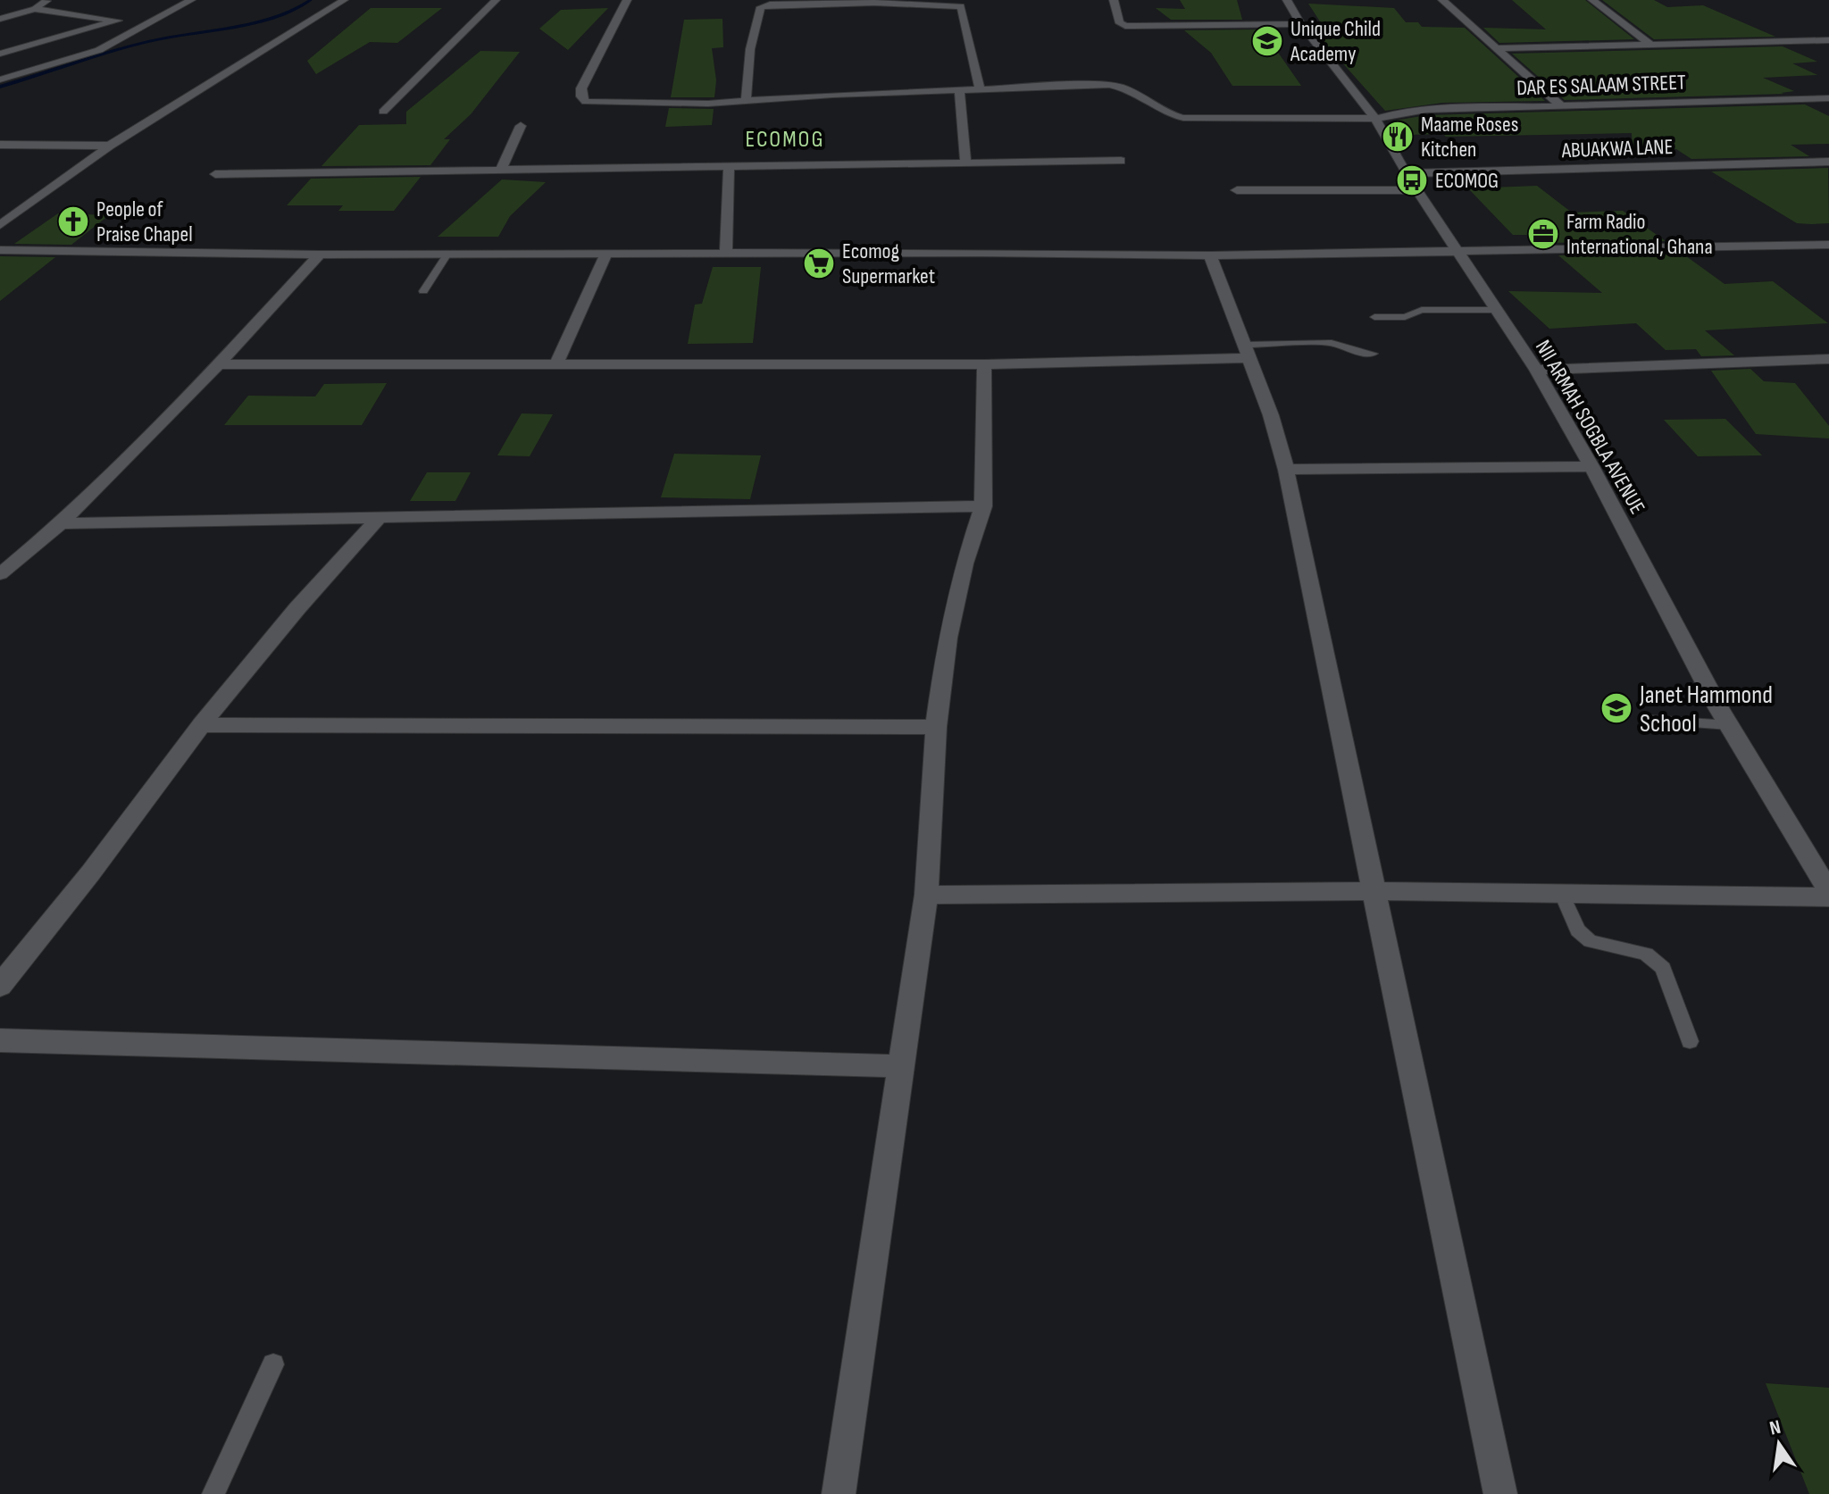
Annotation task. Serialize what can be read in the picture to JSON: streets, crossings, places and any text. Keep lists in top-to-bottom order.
{
  "streets": {
    "street": ["DAR ES SALAAM STREET", "ABUAKWA LANE", "NII ARMAH SOGBLA AVENUE"]
  },
  "crossings": [
    ["DAR ES SALAAM STREET", "NII ARMAH SOGBLA AVENUE"],
    ["ABUAKWA LANE", "NII ARMAH SOGBLA AVENUE"]
  ],
  "districts": ["ECOMOG"],
  "places": {
    "school or university": ["Unique Child Academy", "Janet Hammond School"],
    "restaurant": ["Maame Roses Kitchen"],
    "bus stop": ["ECOMOG"],
    "church": ["People of Praise Chapel"],
    "office": ["Farm Radio International, Ghana"],
    "supermarket": ["Ecomog Supermarket"]
  },
  "north": "top"
}
